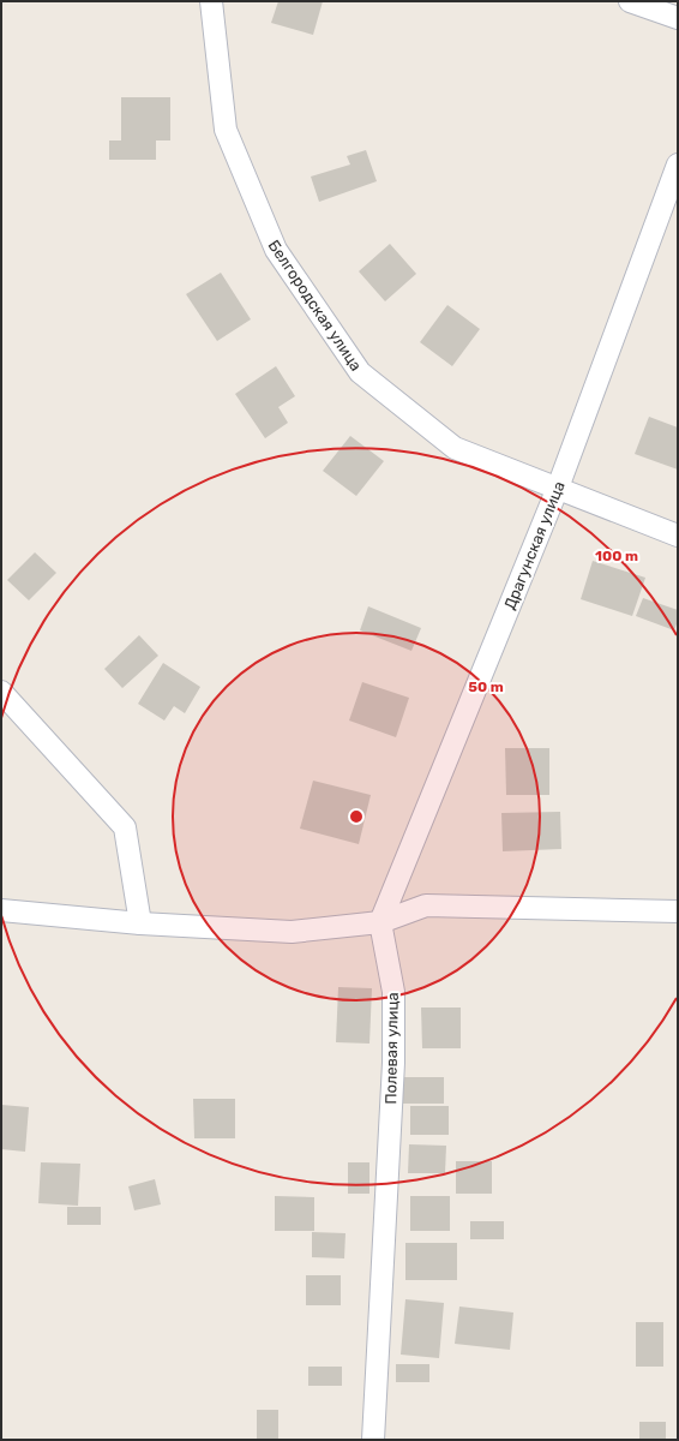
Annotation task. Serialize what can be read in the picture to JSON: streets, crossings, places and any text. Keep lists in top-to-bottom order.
{
  "streets": {
    "street": ["Белгородская улица", "Драгунская улица", "Полевая улица"]
  },
  "crossings": [
    ["Белгородская улица", "Драгунская улица"],
    ["Драгунская улица", "Полевая улица"]
  ],
  "rings": ["100 m", "50 m"]
}
